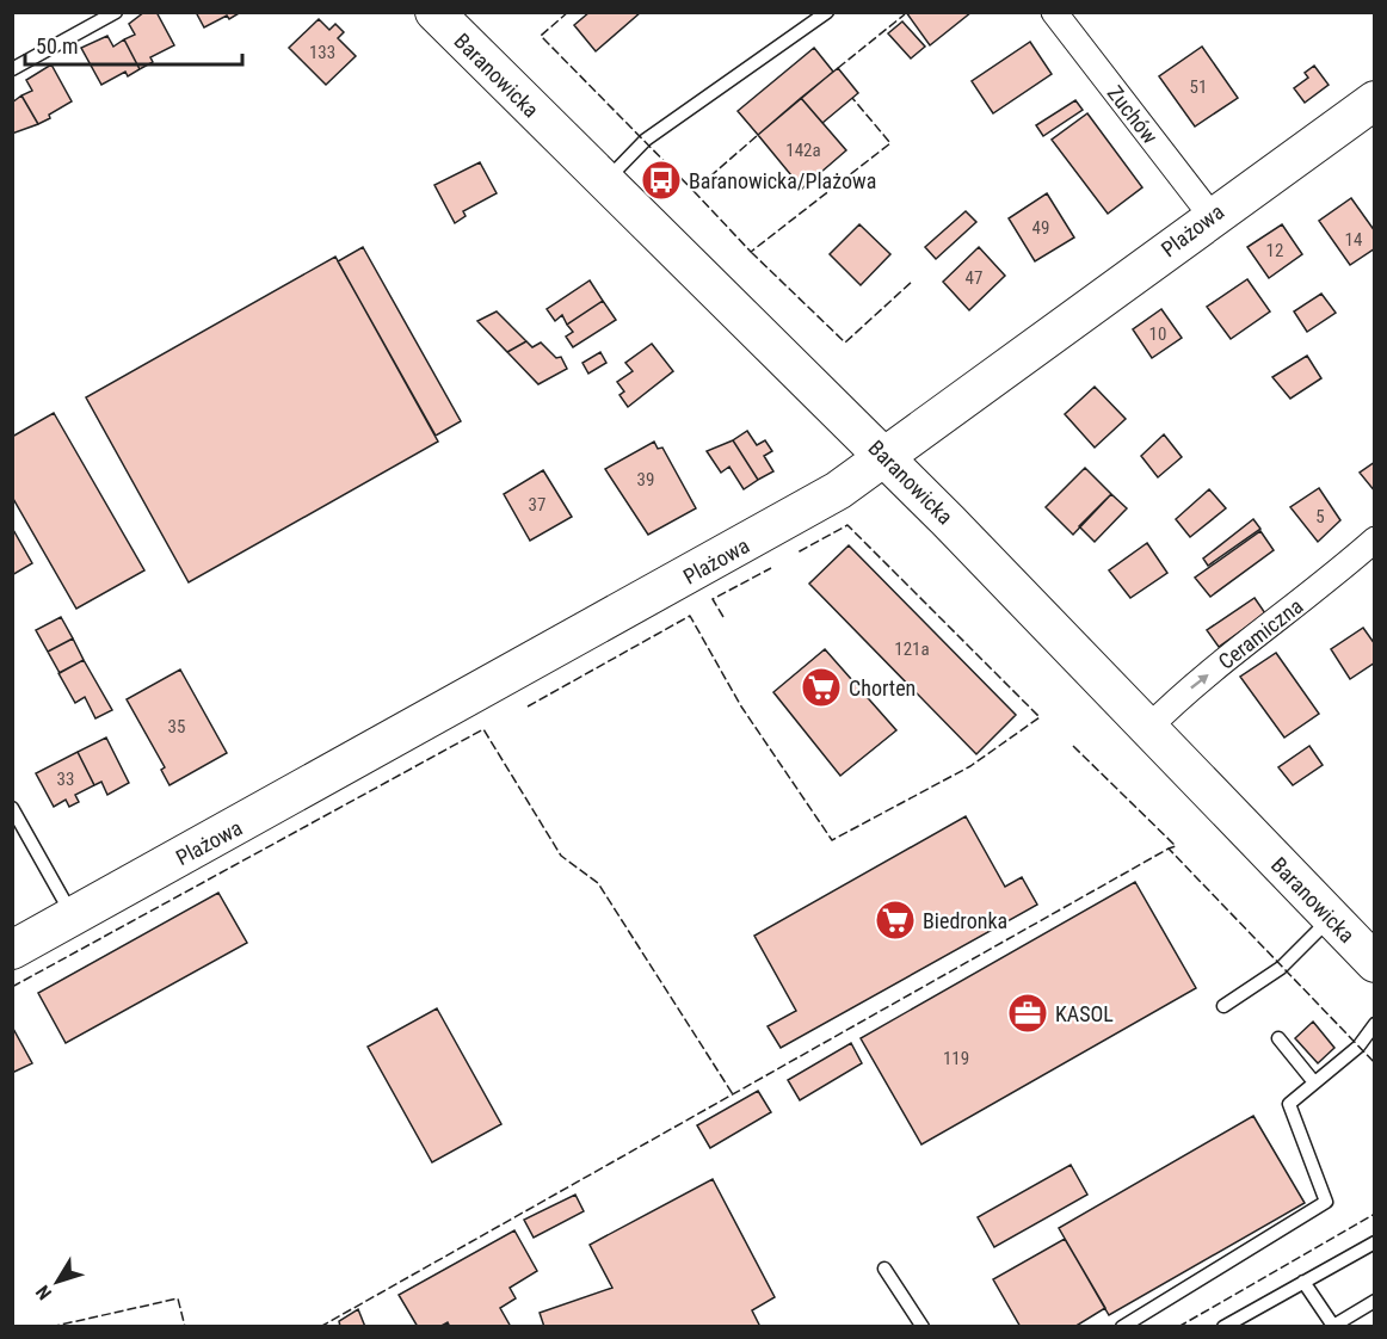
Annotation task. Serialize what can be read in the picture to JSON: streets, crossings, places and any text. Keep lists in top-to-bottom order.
{
  "streets": {
    "street": [
      "Baranowicka",
      "Zuchów",
      "Plażowa",
      "Ceramiczna"
    ]
  },
  "crossings": [
    ["Baranowicka", "Plażowa"],
    ["Baranowicka", "Ceramiczna"],
    ["Zuchów", "Plażowa"]
  ],
  "one_way": ["Ceramiczna"],
  "places": {
    "bus stop": ["Baranowicka/Plażowa"],
    "supermarket": ["Chorten", "Biedronka"],
    "office": ["KASOL"]
  },
  "house_numbers": [
    "133",
    "51",
    "142a",
    "49",
    "14",
    "12",
    "47",
    "10",
    "39",
    "37",
    "5",
    "121a",
    "35",
    "33",
    "119"
  ],
  "scale_bar": "50 m",
  "north": "bottom left"
}
